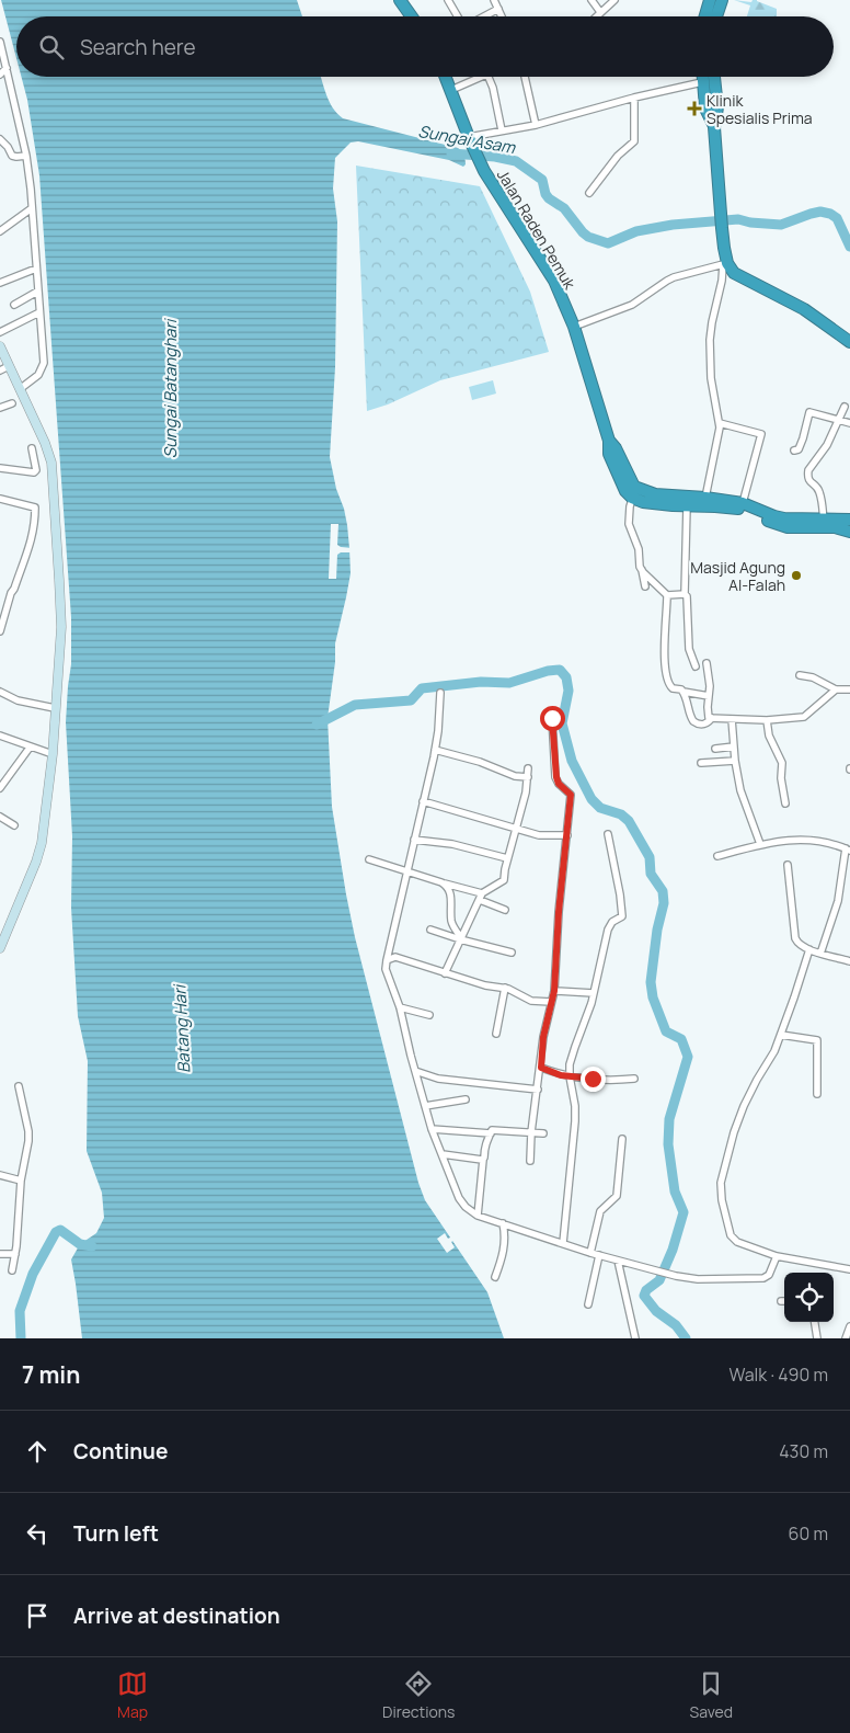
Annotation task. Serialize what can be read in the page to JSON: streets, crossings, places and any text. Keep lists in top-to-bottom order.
{
  "streets": {
    "highway": ["Jalan Raden Pemuk"]
  },
  "water": ["Sungai Asam", "Sungai Batanghari", "Batang Hari"],
  "places": {
    "health": ["Klinik Spesialis Prima"],
    "other": ["Masjid Agung Al-Falah"]
  },
  "page": {
    "search": "Search here",
    "heading": ["7 min", "Walk · 490 m"],
    "list": [
      ["Continue", "430 m"],
      ["Turn left", "60 m"],
      "Arrive at destination"
    ],
    "nav": ["Map", "Directions", "Saved"]
  }
}
